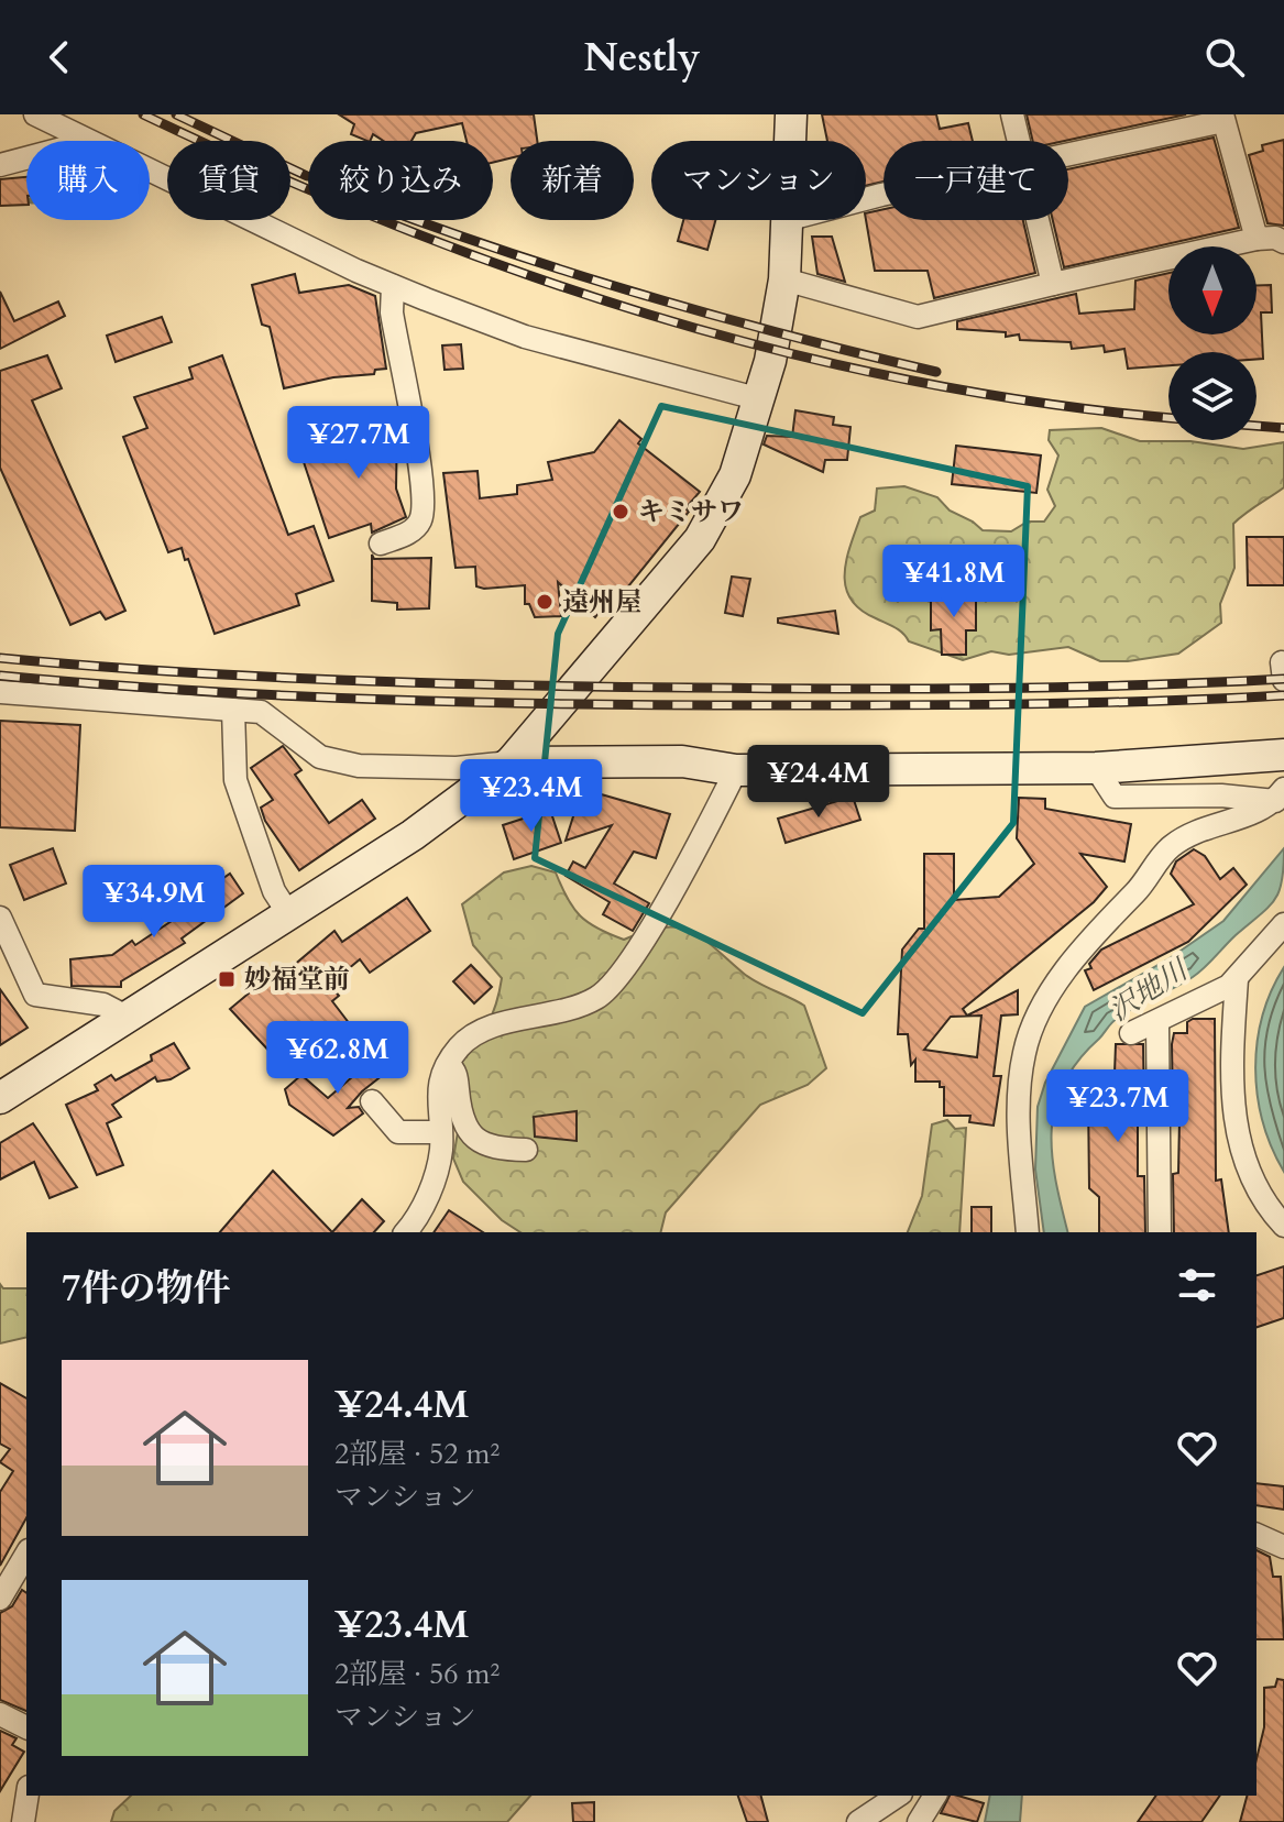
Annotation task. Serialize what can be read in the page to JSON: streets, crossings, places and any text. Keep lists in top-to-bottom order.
{
  "water": ["沢地川"],
  "places": {
    "other": ["キミサワ", "遠州屋"],
    "transit": ["妙福堂前"]
  },
  "north": "bottom",
  "page": {
    "header": "Nestly",
    "chip": [
      "購入",
      "賃貸",
      "絞り込み",
      "新着",
      "マンション",
      "一戸建て"
    ],
    "price": [
      "¥27.7M",
      "¥41.8M",
      "¥24.4M",
      "¥23.4M",
      "¥34.9M",
      "¥62.8M",
      "¥23.7M"
    ],
    "heading": "7件の物件",
    "list": [
      {
        "name": "¥24.4M",
        "note": "2部屋 · 52 m² · マンション"
      },
      {
        "name": "¥23.4M",
        "note": "2部屋 · 56 m² · マンション"
      }
    ]
  }
}
